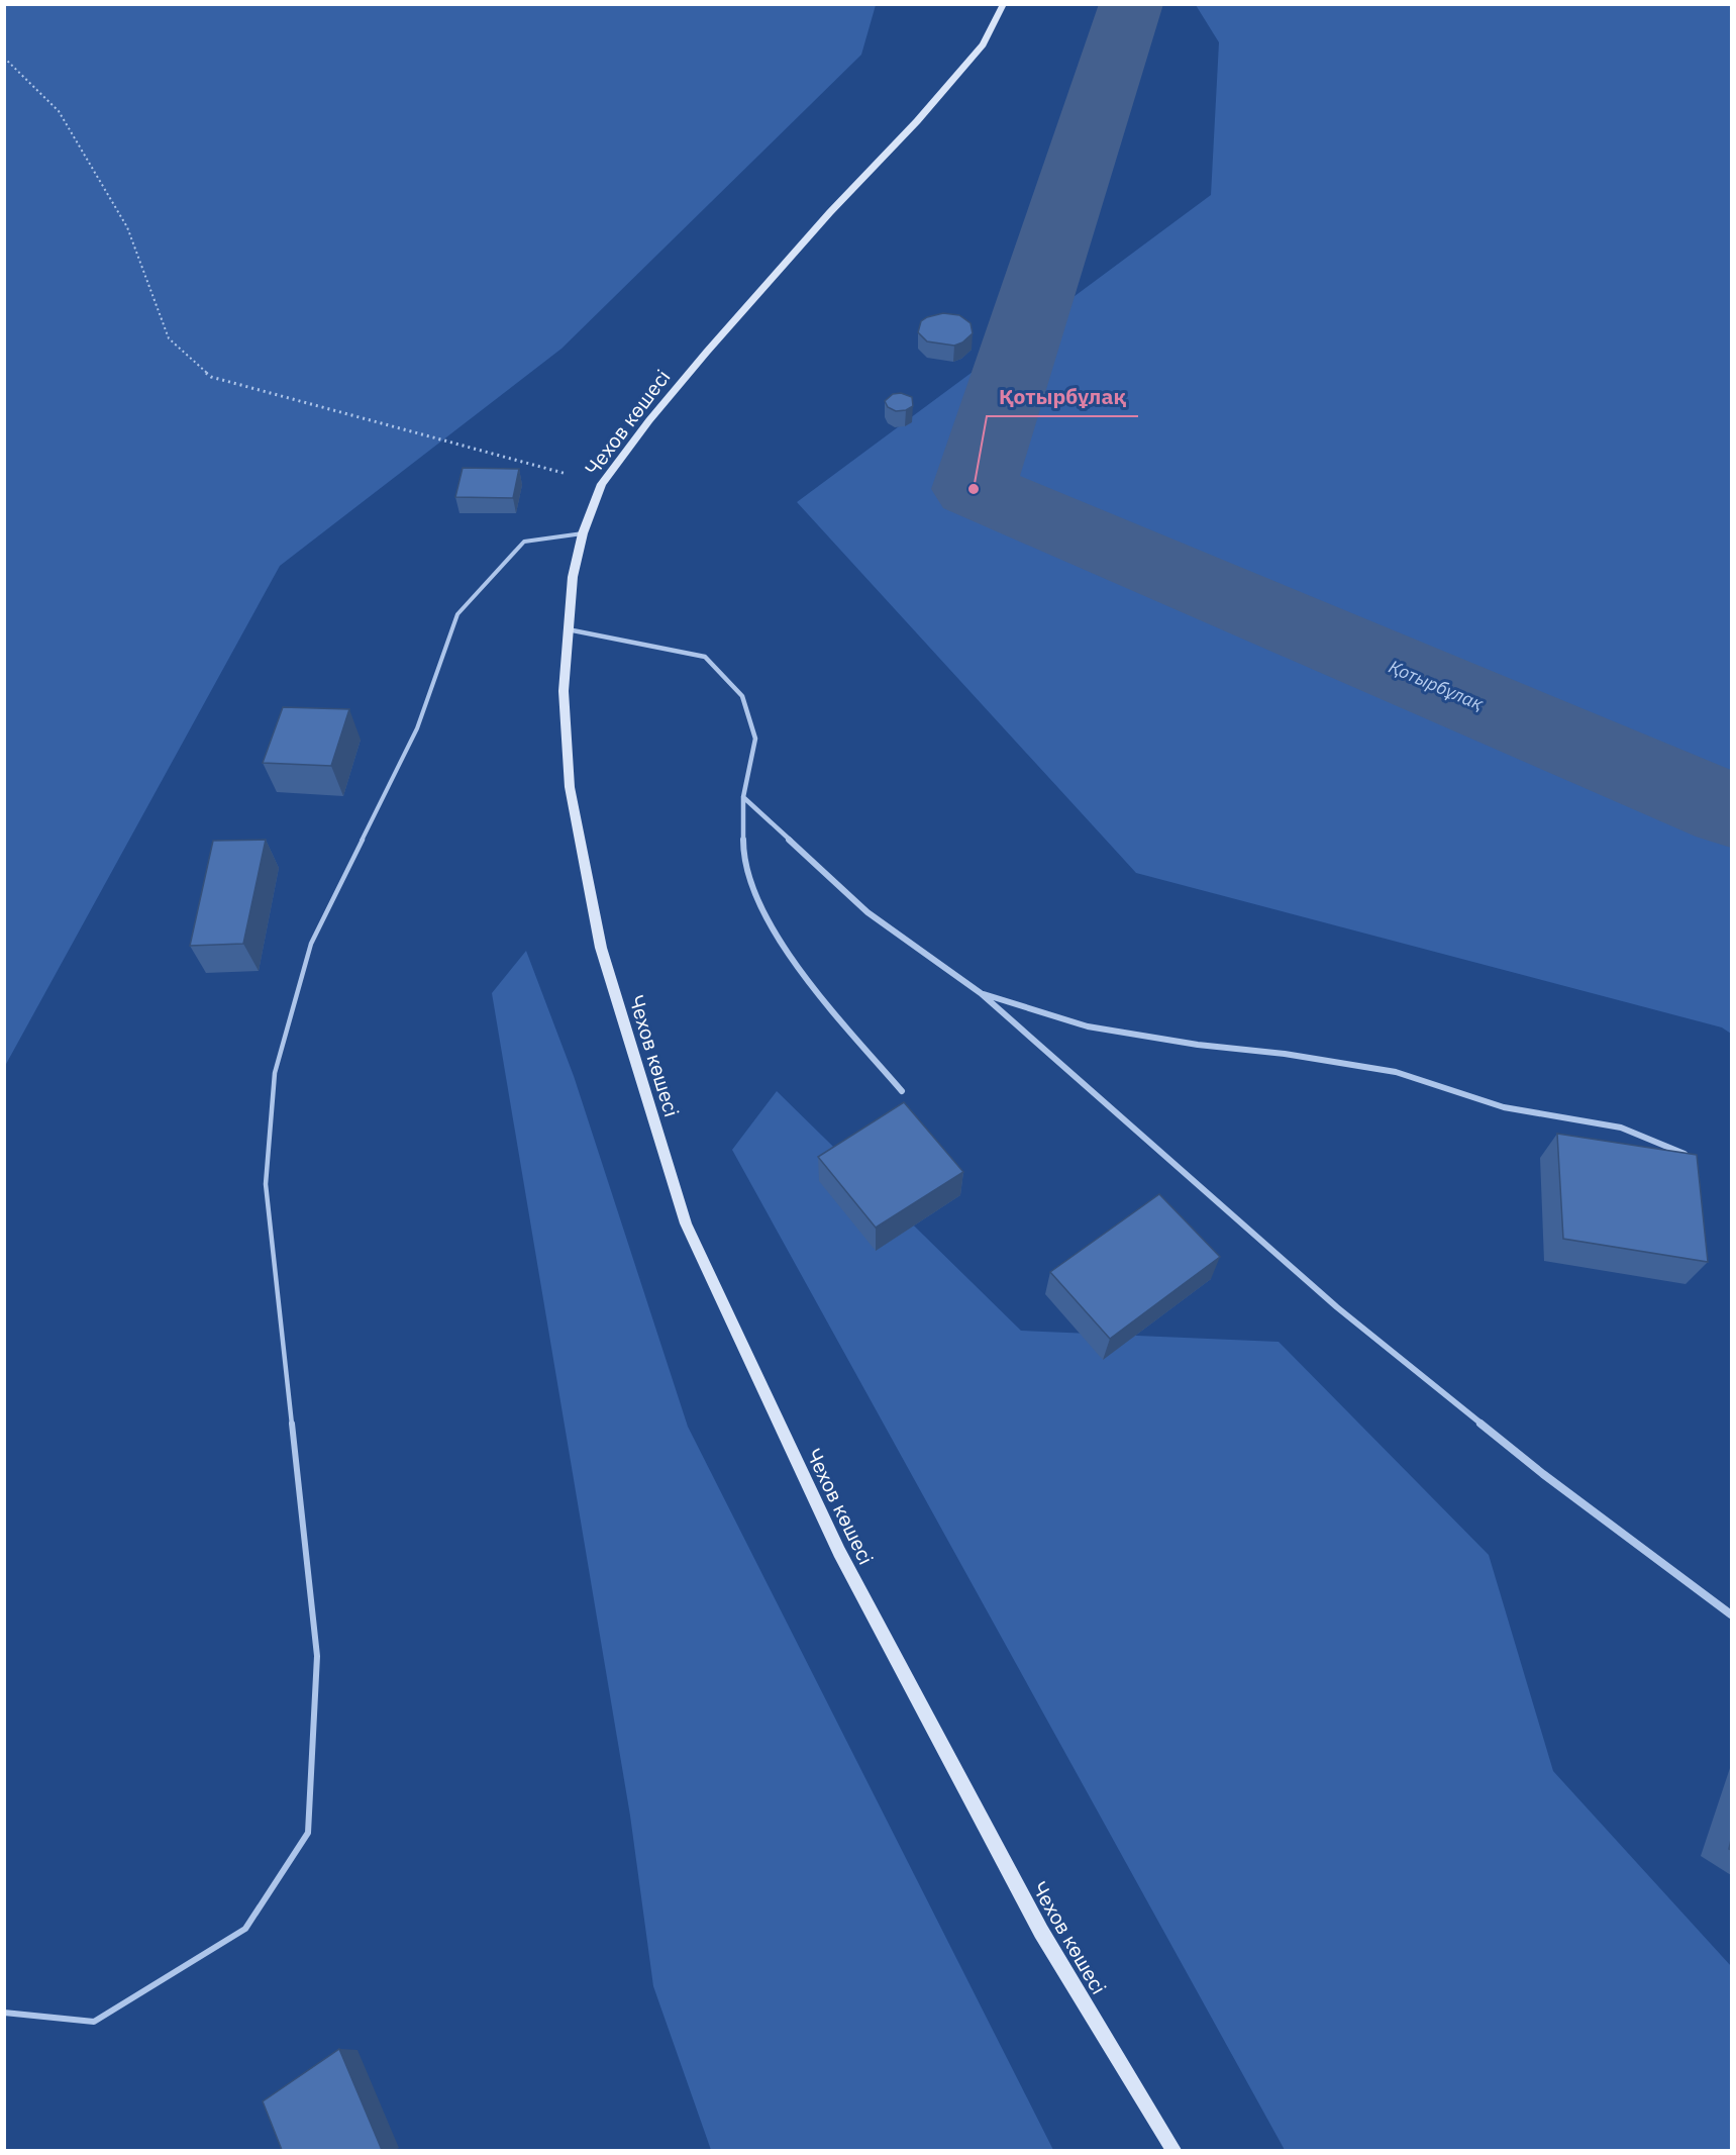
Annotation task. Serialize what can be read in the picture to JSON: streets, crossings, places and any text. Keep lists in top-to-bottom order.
{
  "streets": {
    "main road": ["Чехов көшесі"]
  },
  "water": ["Қотырбұлақ"],
  "places": ["Қотырбұлақ"]
}
